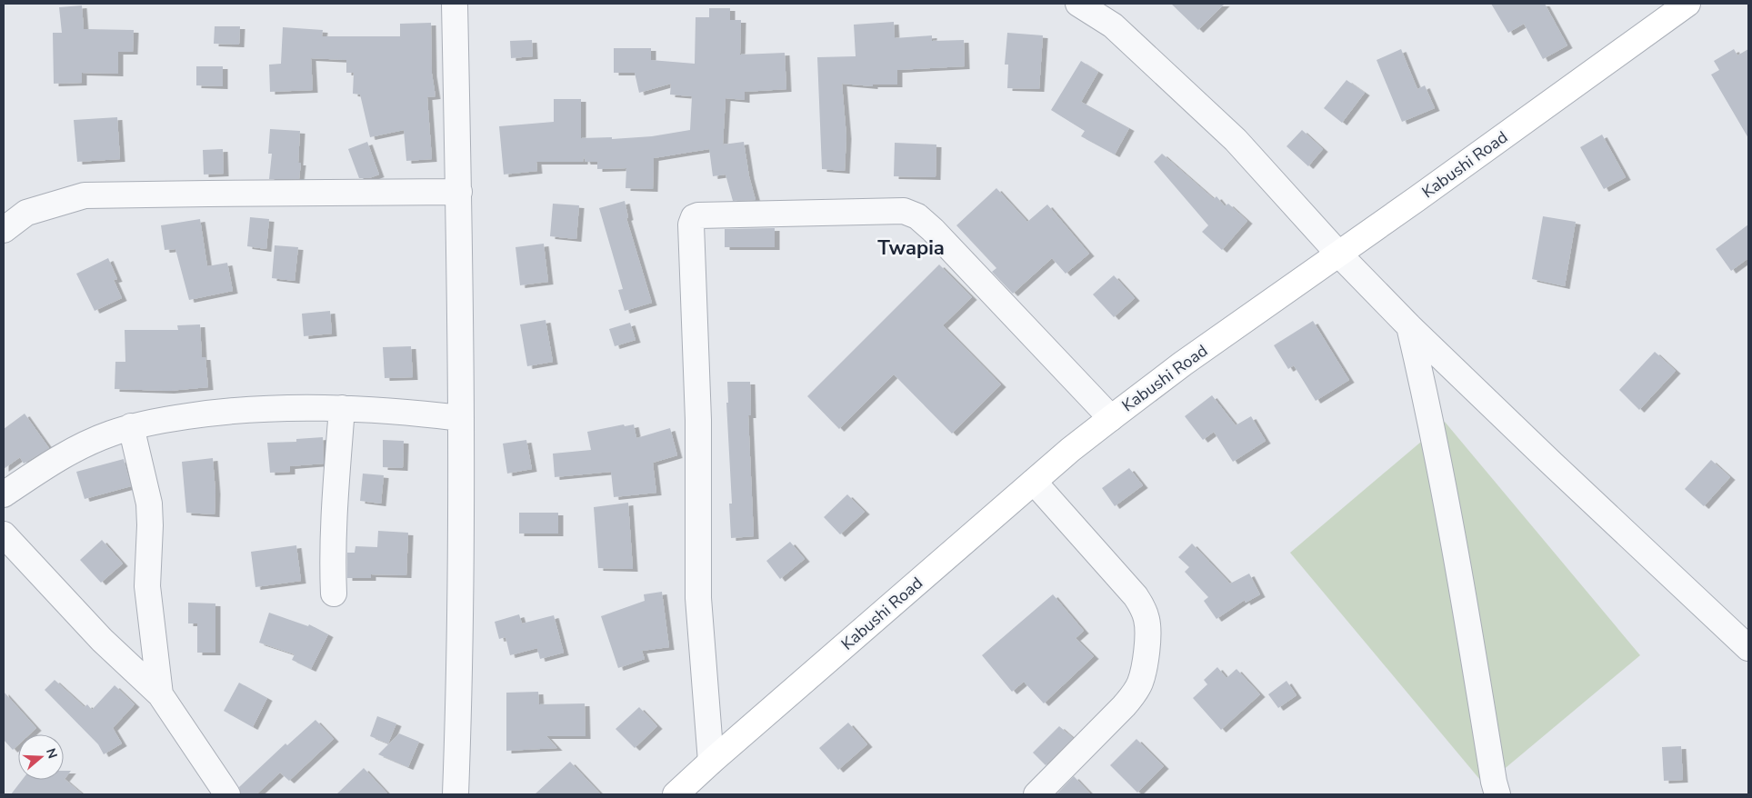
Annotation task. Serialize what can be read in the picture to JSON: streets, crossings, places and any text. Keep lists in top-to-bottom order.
{
  "streets": {
    "main road": ["Kabushi Road"]
  },
  "districts": ["Twapia"],
  "north": "right"
}
